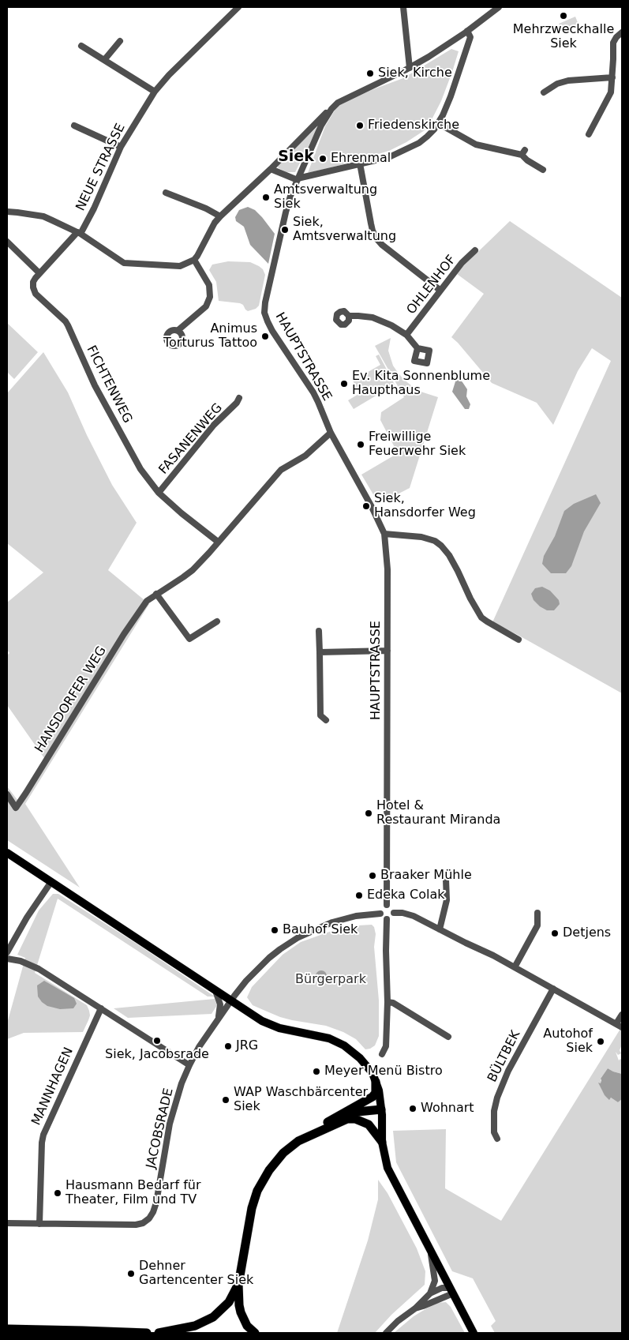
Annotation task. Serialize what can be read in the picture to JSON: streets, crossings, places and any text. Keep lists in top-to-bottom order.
{
  "streets": {
    "street": [
      "NEUE STRASSE",
      "OHLENHOF",
      "HAUPTSTRASSE",
      "FICHTENWEG",
      "FASANENWEG",
      "HANSDORFER WEG",
      "BÜLTBEK",
      "MANNHAGEN",
      "JACOBSRADE"
    ]
  },
  "crossings": [
    ["NEUE STRASSE", "FICHTENWEG"],
    ["HAUPTSTRASSE", "HANSDORFER WEG"],
    ["HAUPTSTRASSE", "JACOBSRADE"],
    ["FICHTENWEG", "FASANENWEG"],
    ["FICHTENWEG", "HANSDORFER WEG"],
    ["MANNHAGEN", "JACOBSRADE"]
  ],
  "districts": ["Siek"],
  "parks": ["Bürgerpark"],
  "places": [
    "Mehrzweckhalle Siek",
    "Siek, Kirche",
    "Friedenskirche",
    "Ehrenmal",
    "Amtsverwaltung Siek",
    "Siek, Amtsverwaltung",
    "Animus Torturus Tattoo",
    "Ev. Kita Sonnenblume Haupthaus",
    "Freiwillige Feuerwehr Siek",
    "Siek, Hansdorfer Weg",
    "Hotel & Restaurant Miranda",
    "Braaker Mühle",
    "Edeka Colak",
    "Bauhof Siek",
    "Detjens",
    "Siek, Jacobsrade",
    "Autohof Siek",
    "JRG",
    "Meyer Menü Bistro",
    "WAP Waschbärcenter Siek",
    "Wohnart",
    "Hausmann Bedarf für Theater, Film und TV",
    "Dehner Gartencenter Siek"
  ]
}
